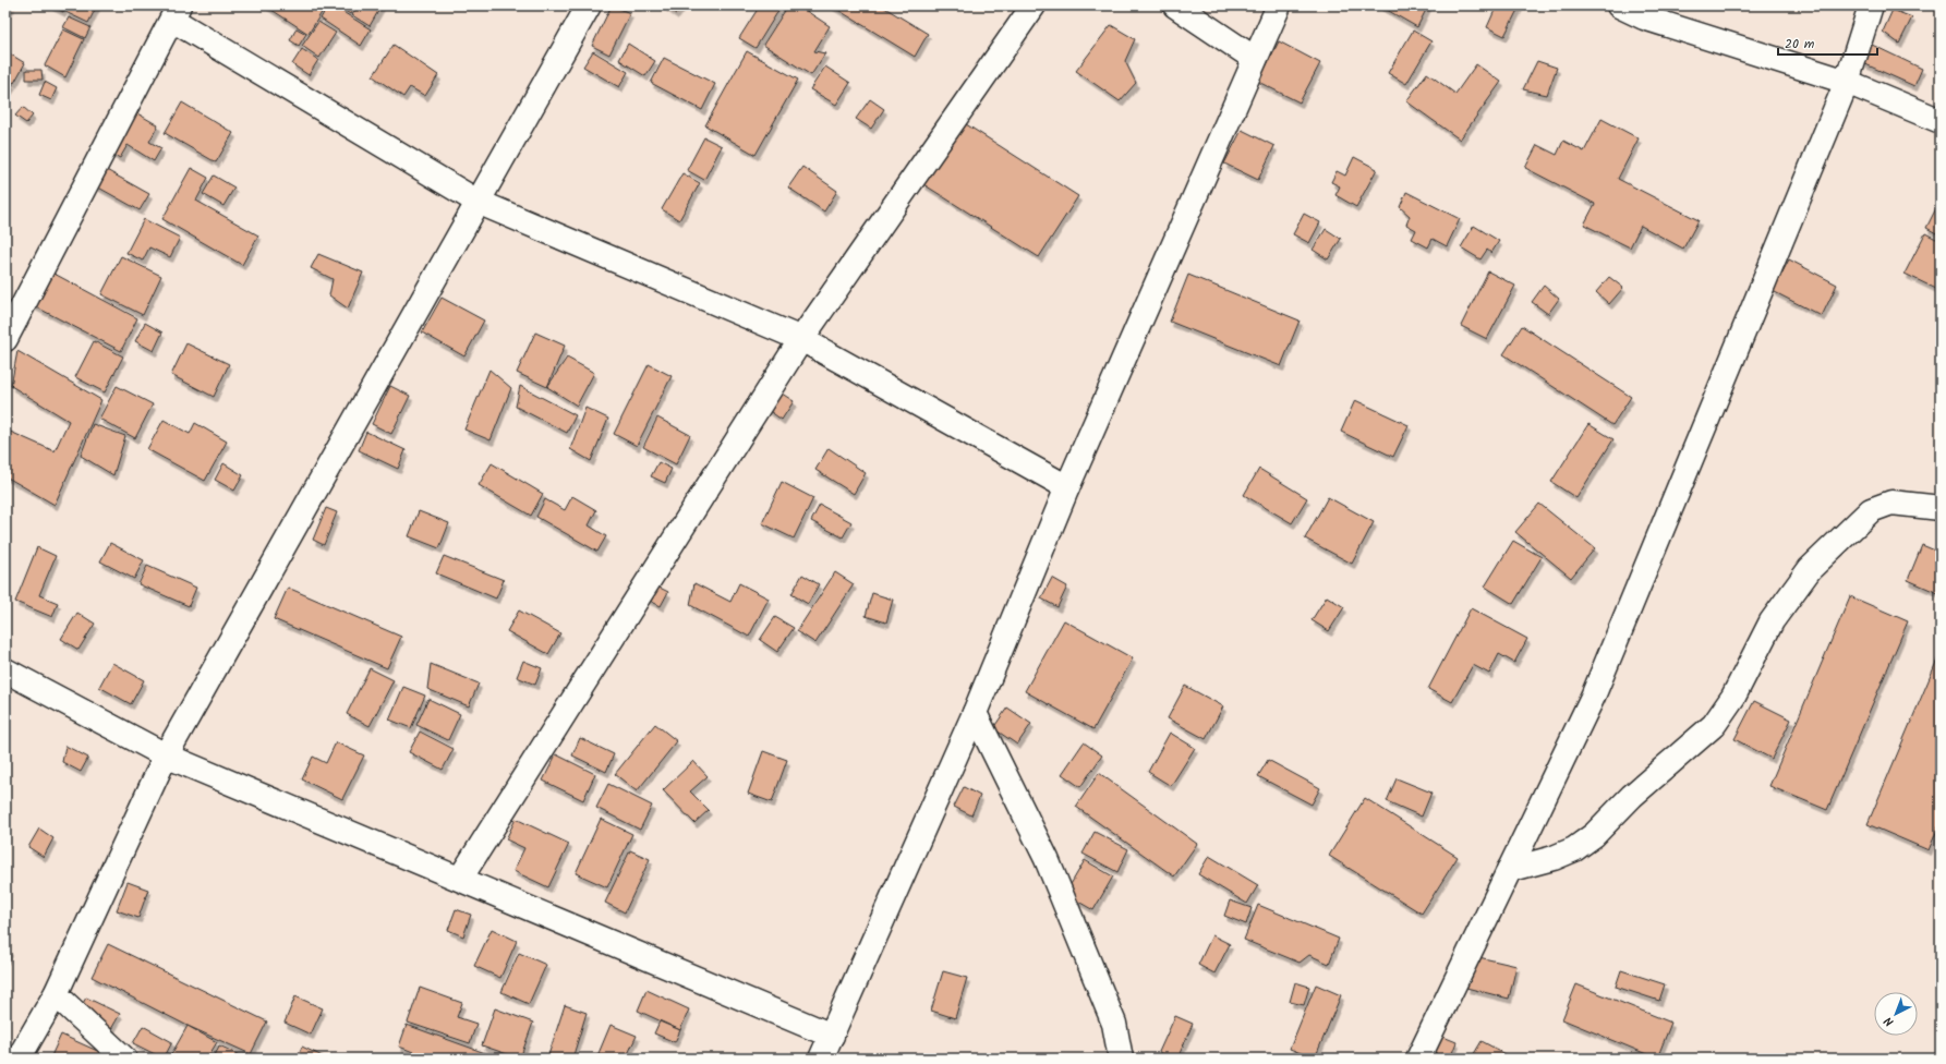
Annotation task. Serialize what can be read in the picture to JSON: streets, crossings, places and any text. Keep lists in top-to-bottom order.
{
  "scale_bar": "20 m",
  "north": "bottom left"
}
